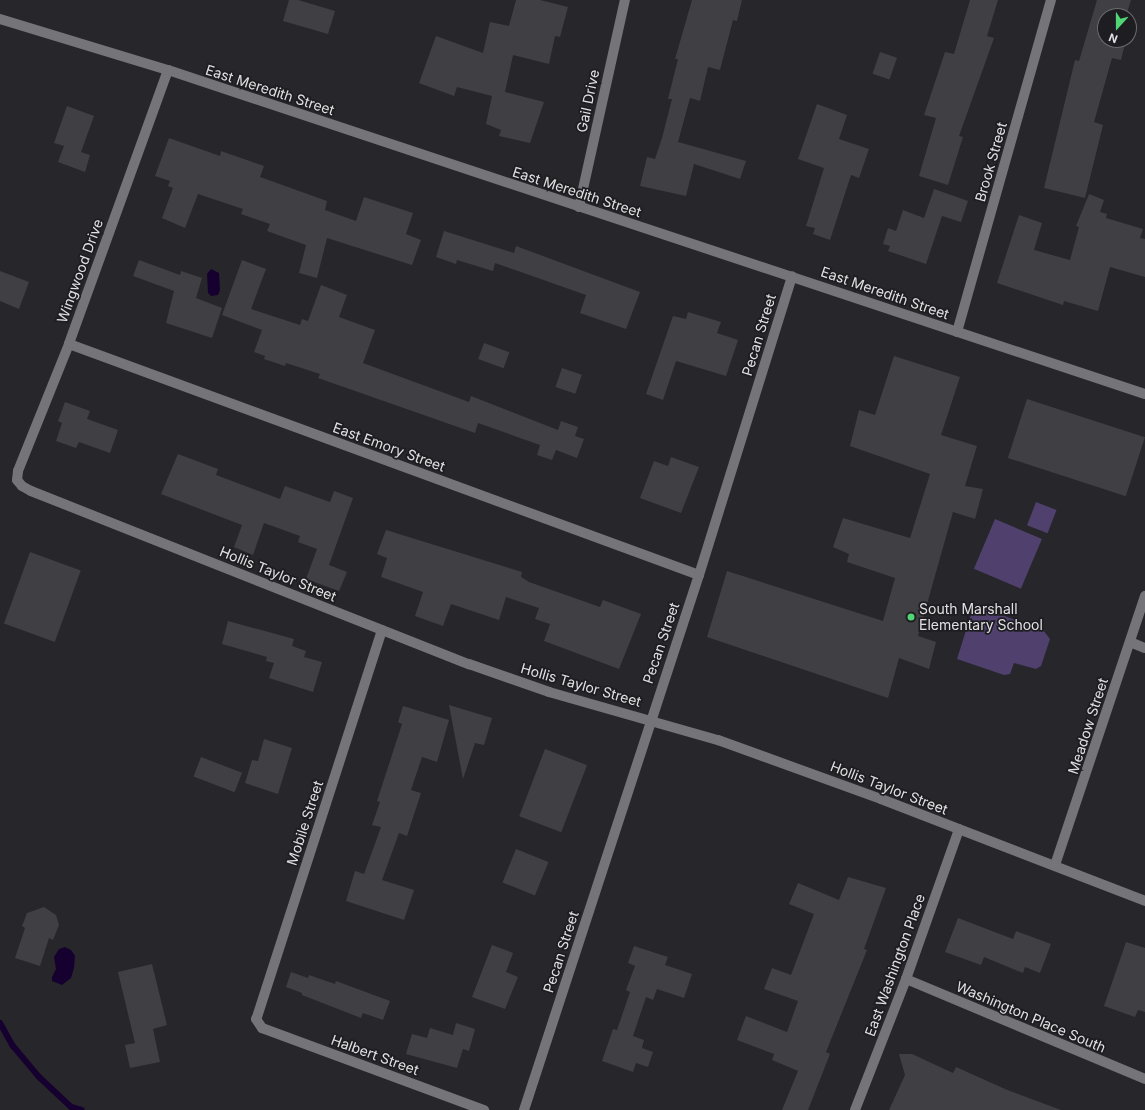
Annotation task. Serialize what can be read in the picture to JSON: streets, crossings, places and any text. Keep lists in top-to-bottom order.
{
  "streets": {
    "street": [
      "East Meredith Street",
      "Gail Drive",
      "Brook Street",
      "Wingwood Drive",
      "Pecan Street",
      "East Emory Street",
      "Hollis Taylor Street",
      "Meadow Street",
      "Mobile Street",
      "East Washington Place",
      "Washington Place South",
      "Halbert Street"
    ]
  },
  "crossings": [
    ["East Meredith Street", "Gail Drive"],
    ["East Meredith Street", "Brook Street"],
    ["East Meredith Street", "Wingwood Drive"],
    ["East Meredith Street", "Pecan Street"],
    ["Wingwood Drive", "East Emory Street"],
    ["Wingwood Drive", "Hollis Taylor Street"],
    ["Pecan Street", "East Emory Street"],
    ["Pecan Street", "Hollis Taylor Street"],
    ["Hollis Taylor Street", "Meadow Street"],
    ["Hollis Taylor Street", "Mobile Street"],
    ["Hollis Taylor Street", "East Washington Place"],
    ["Mobile Street", "Halbert Street"],
    ["East Washington Place", "Washington Place South"]
  ],
  "places": ["South Marshall Elementary School"],
  "north": "bottom"
}
